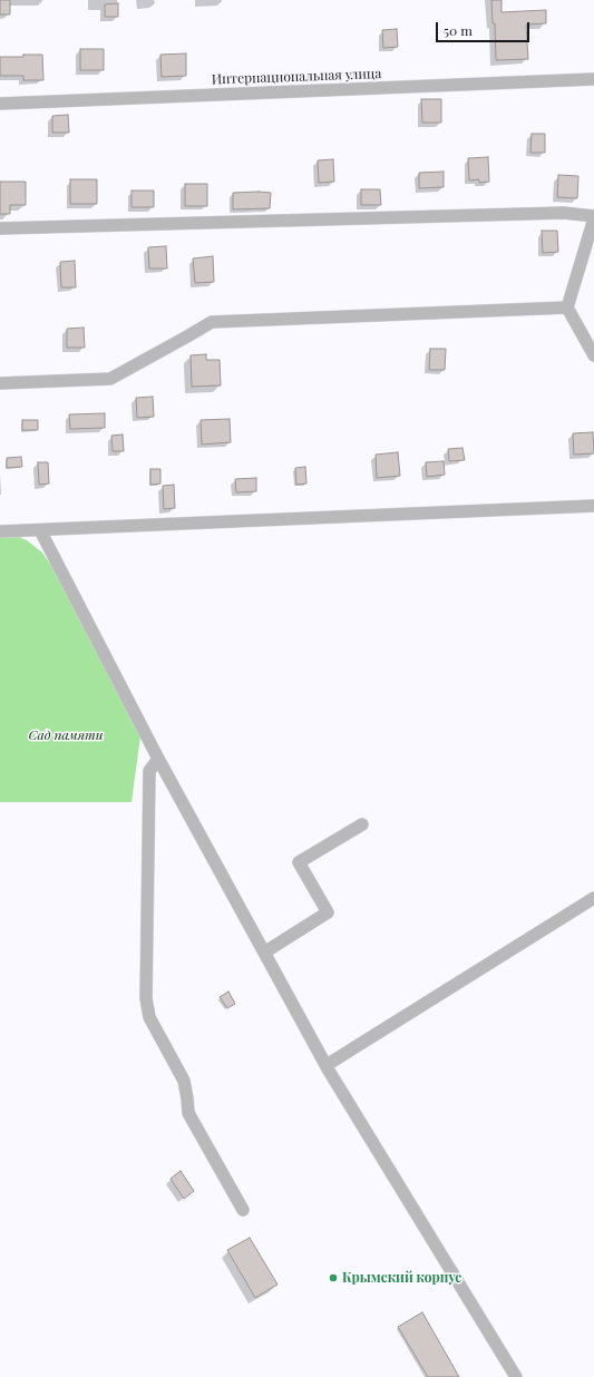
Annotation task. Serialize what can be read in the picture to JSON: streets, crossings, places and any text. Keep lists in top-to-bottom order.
{
  "streets": {
    "street": ["Интернациональная улица"]
  },
  "parks": ["Сад памяти"],
  "places": ["Крымский корпус"],
  "scale_bar": "50 m"
}
